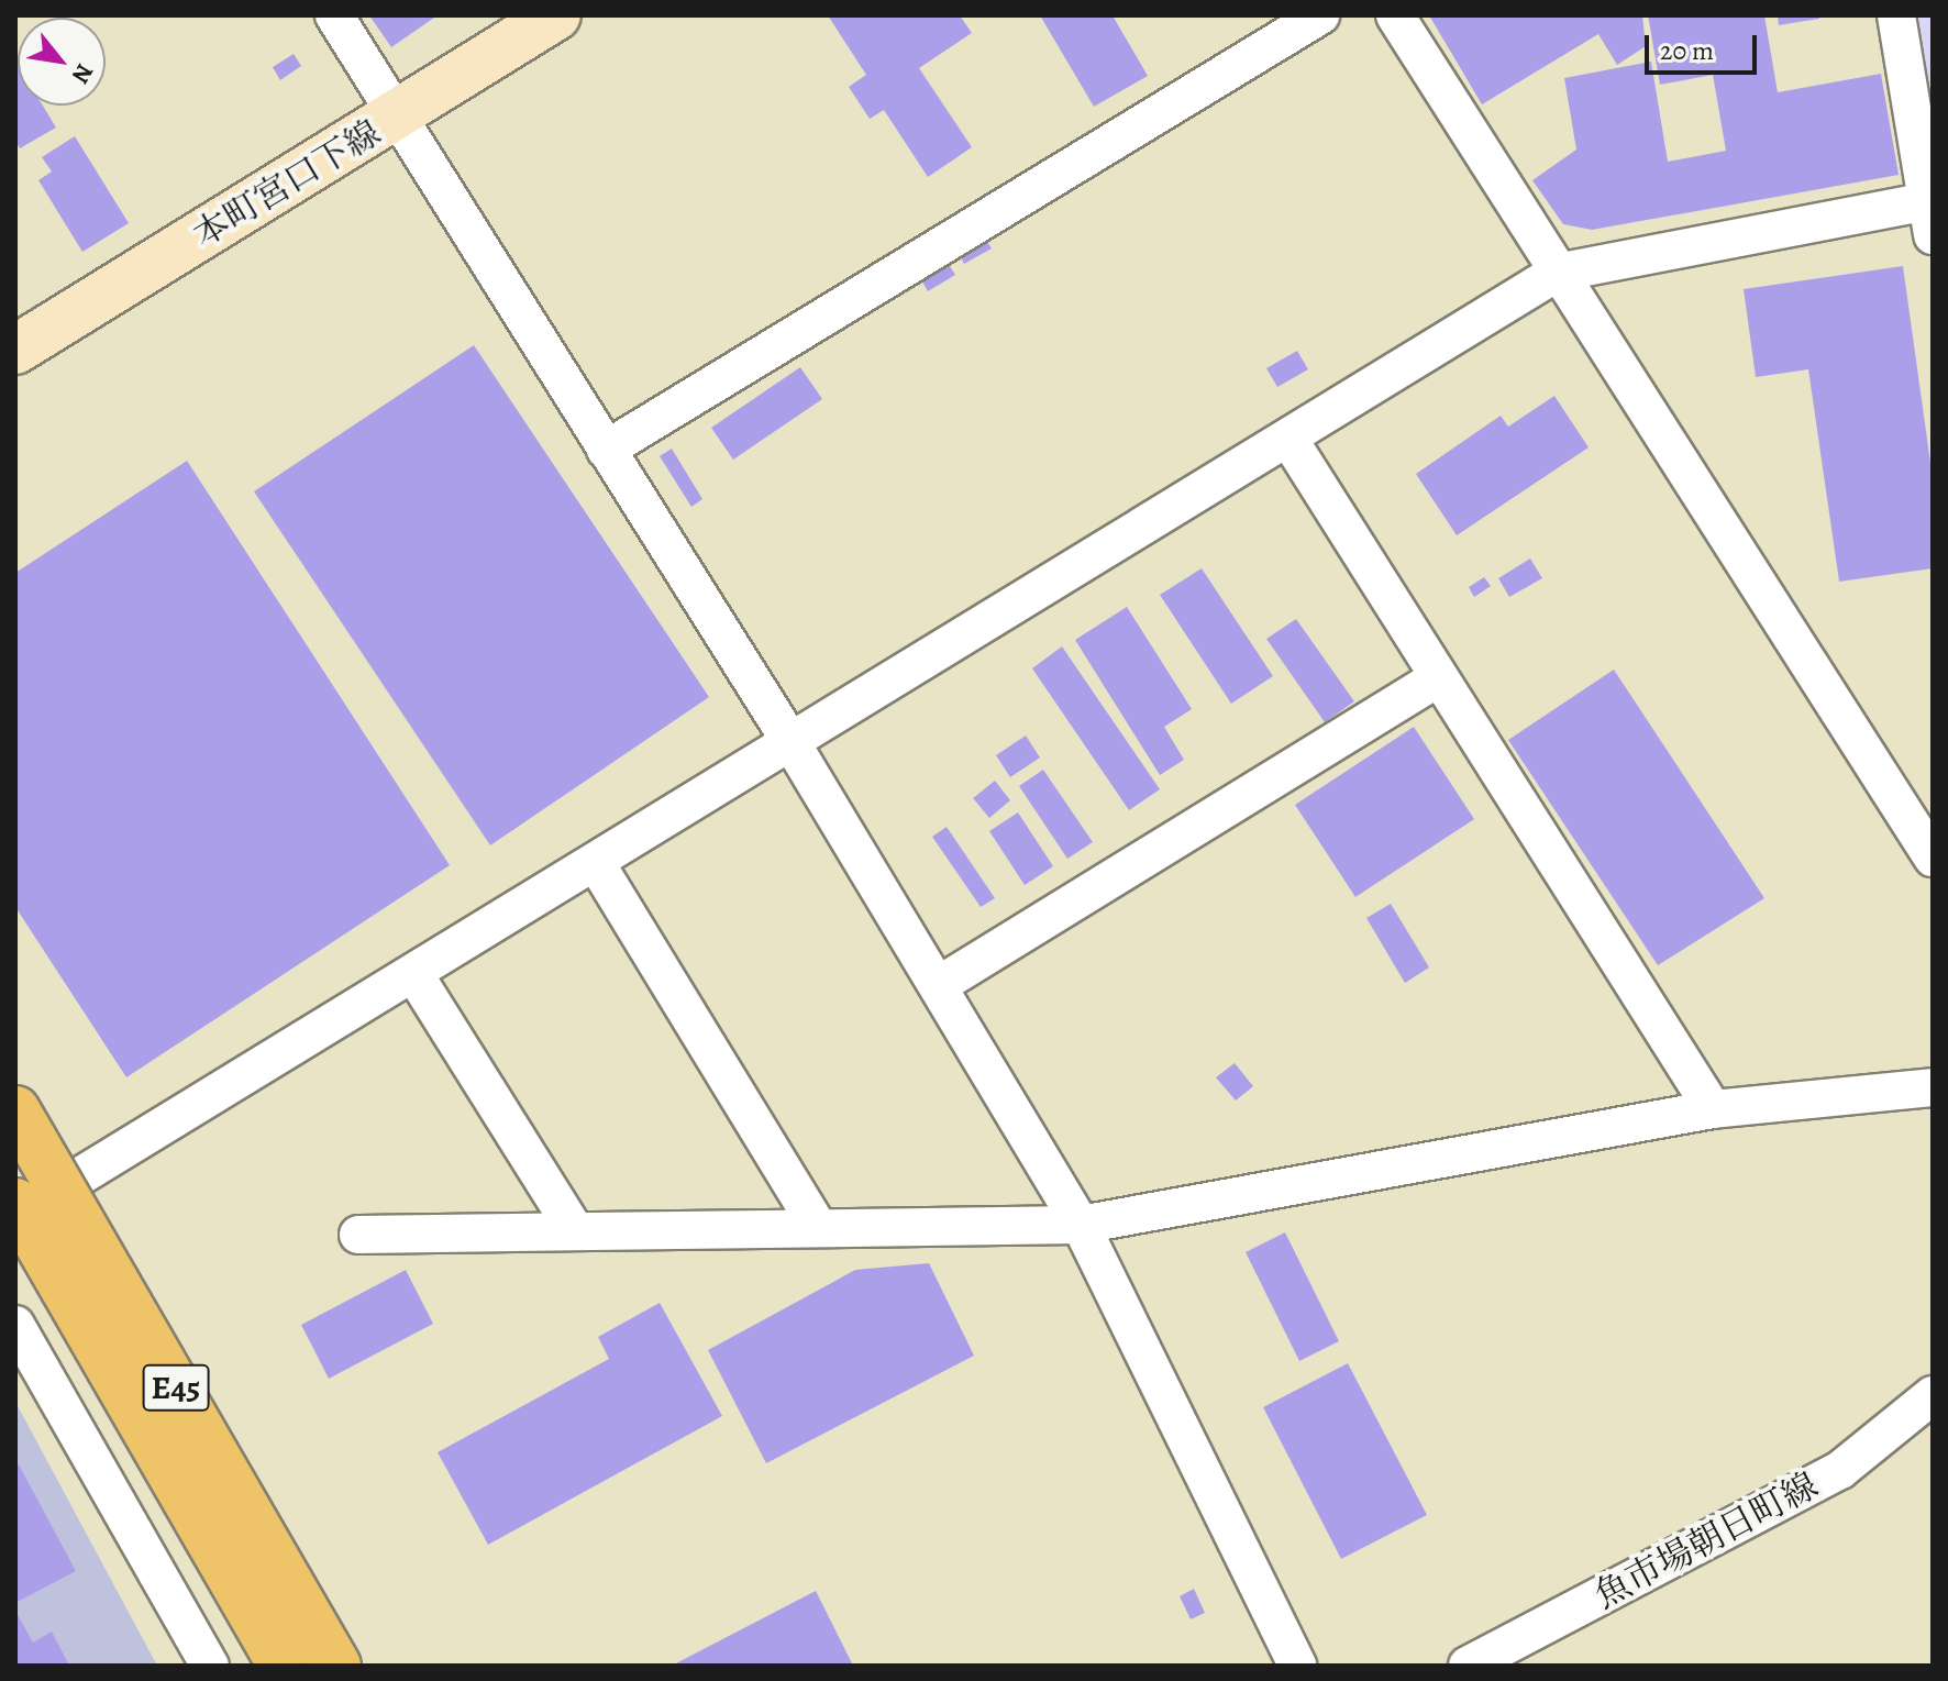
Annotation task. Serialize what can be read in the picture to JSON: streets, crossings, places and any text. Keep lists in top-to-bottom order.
{
  "streets": {
    "highway": ["E45"],
    "street": ["本町宮口下線", "魚市場朝日町線"]
  },
  "scale_bar": "20 m",
  "north": "bottom right"
}
